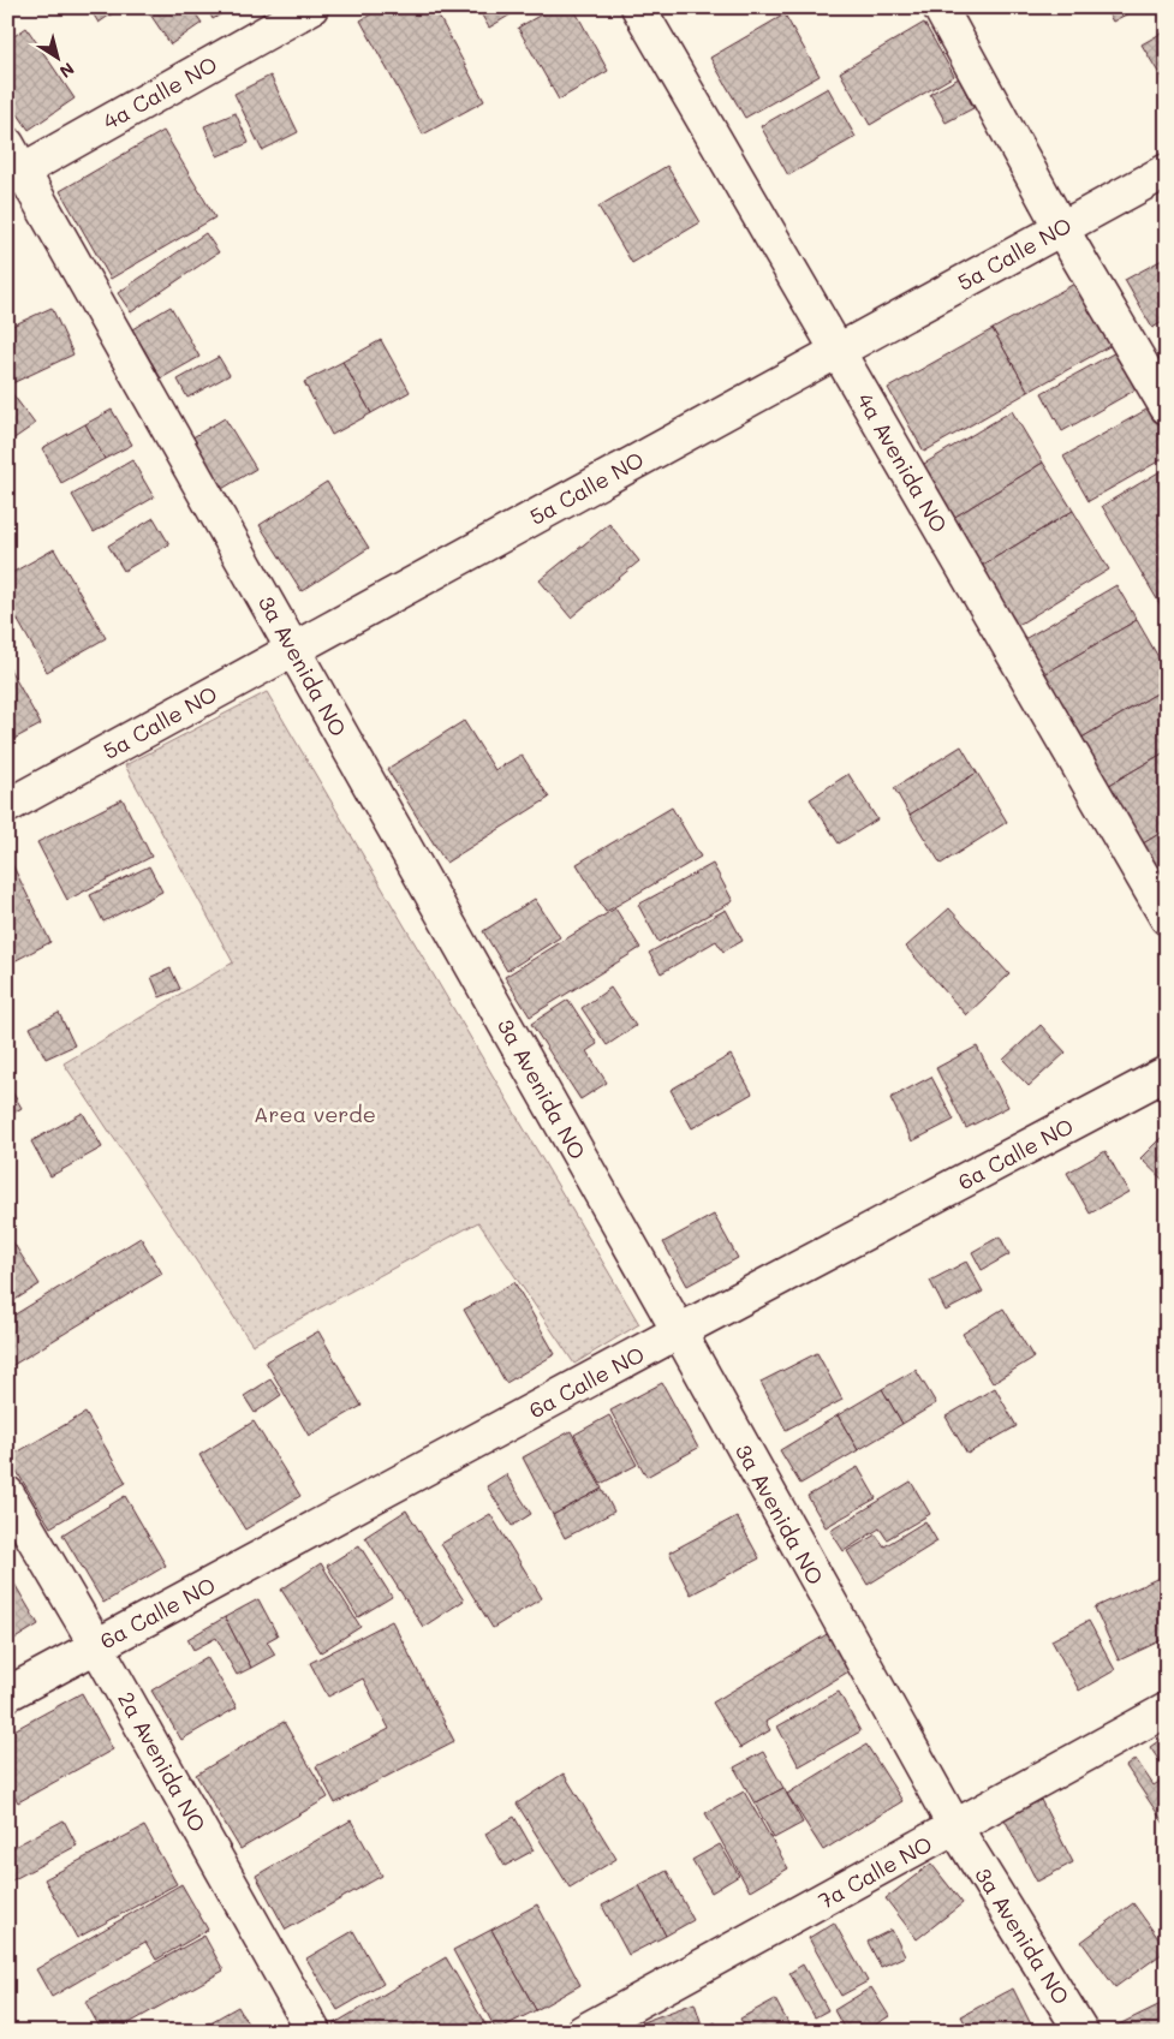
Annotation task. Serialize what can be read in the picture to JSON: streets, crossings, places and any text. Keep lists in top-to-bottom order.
{
  "streets": {
    "street": [
      "4a Calle NO",
      "5a Calle NO",
      "4a Avenida NO",
      "3a Avenida NO",
      "6a Calle NO",
      "2a Avenida NO",
      "7a Calle NO"
    ]
  },
  "crossings": [
    ["4a Calle NO", "3a Avenida NO"],
    ["5a Calle NO", "4a Avenida NO"],
    ["5a Calle NO", "3a Avenida NO"],
    ["3a Avenida NO", "6a Calle NO"],
    ["3a Avenida NO", "7a Calle NO"],
    ["6a Calle NO", "2a Avenida NO"]
  ],
  "parks": ["Area verde"],
  "north": "bottom right"
}
